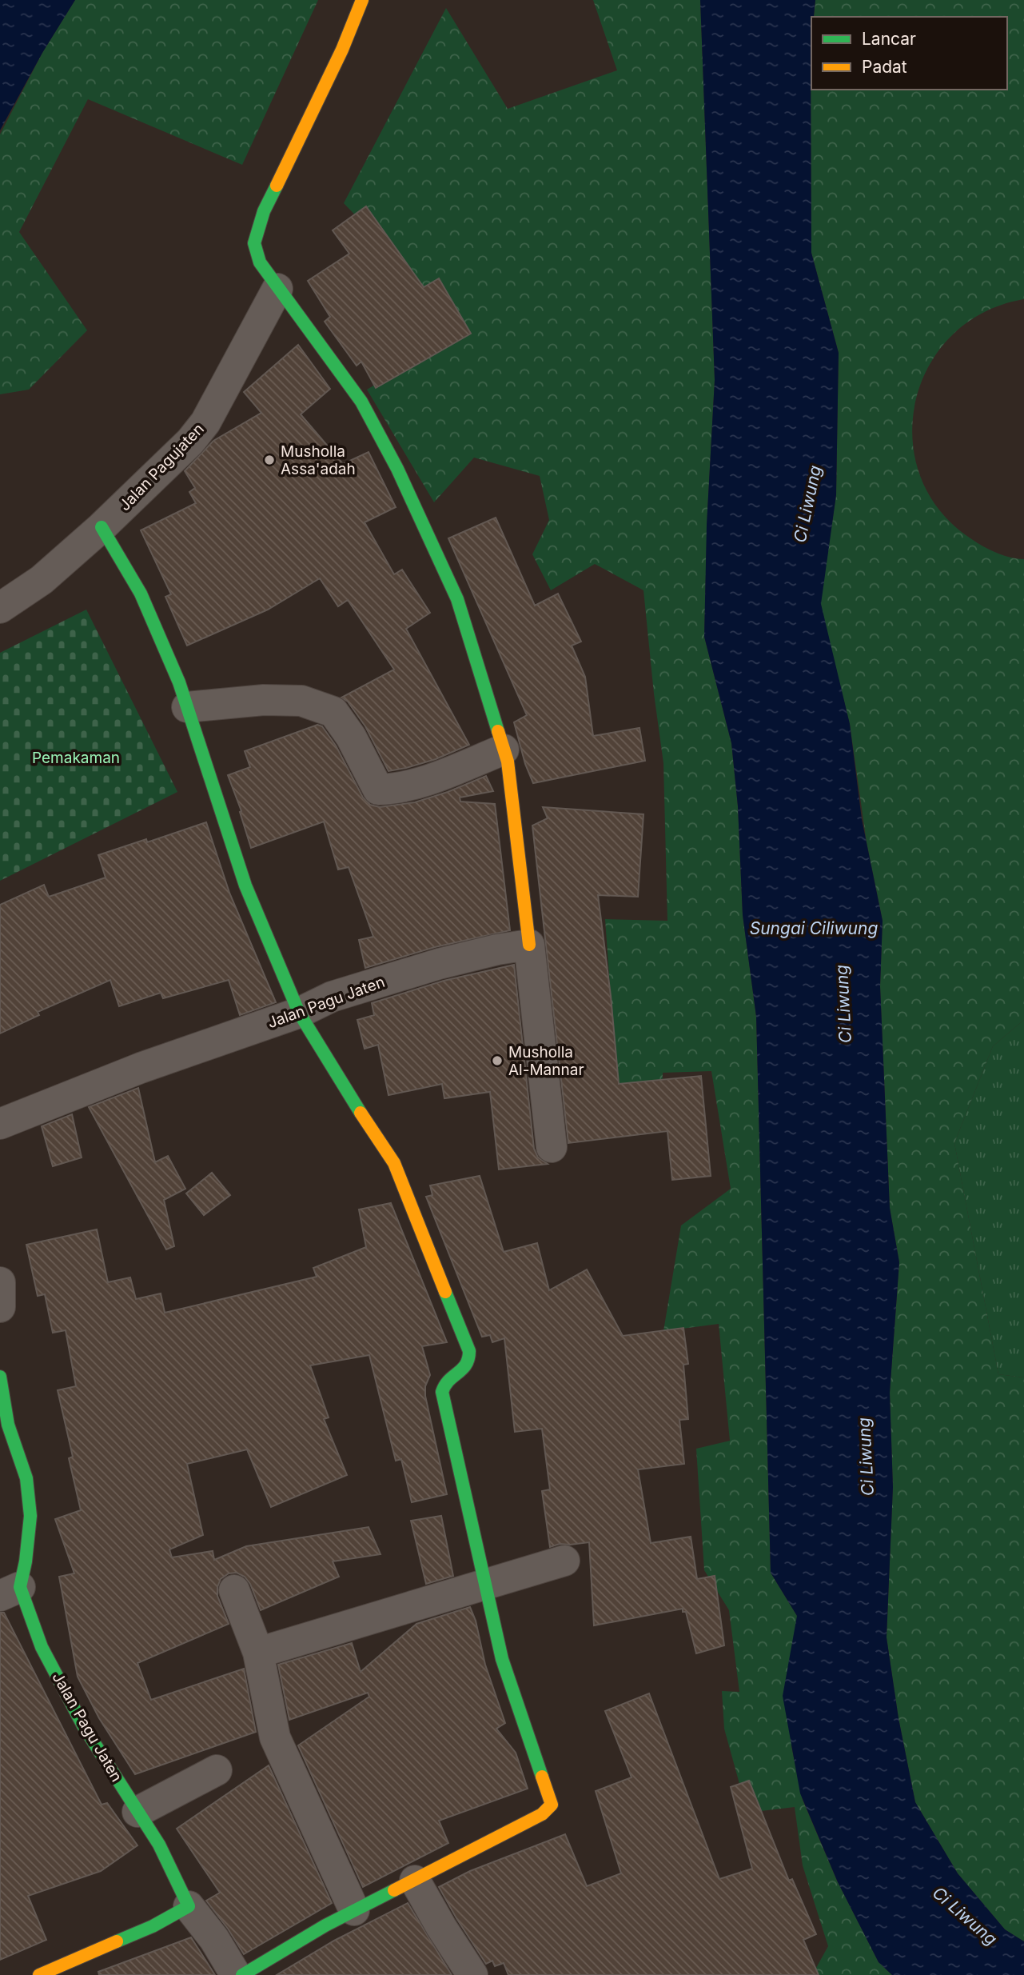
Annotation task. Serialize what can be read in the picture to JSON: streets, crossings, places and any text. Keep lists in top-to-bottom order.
{
  "streets": {
    "street": ["Jalan Pagujaten", "Jalan Pagu Jaten"]
  },
  "water": ["Ci Liwung", "Sungai Ciliwung"],
  "parks": ["Pemakaman"],
  "places": ["Musholla Assa'adah", "Musholla Al-Mannar"],
  "legend": ["Lancar", "Padat"]
}
